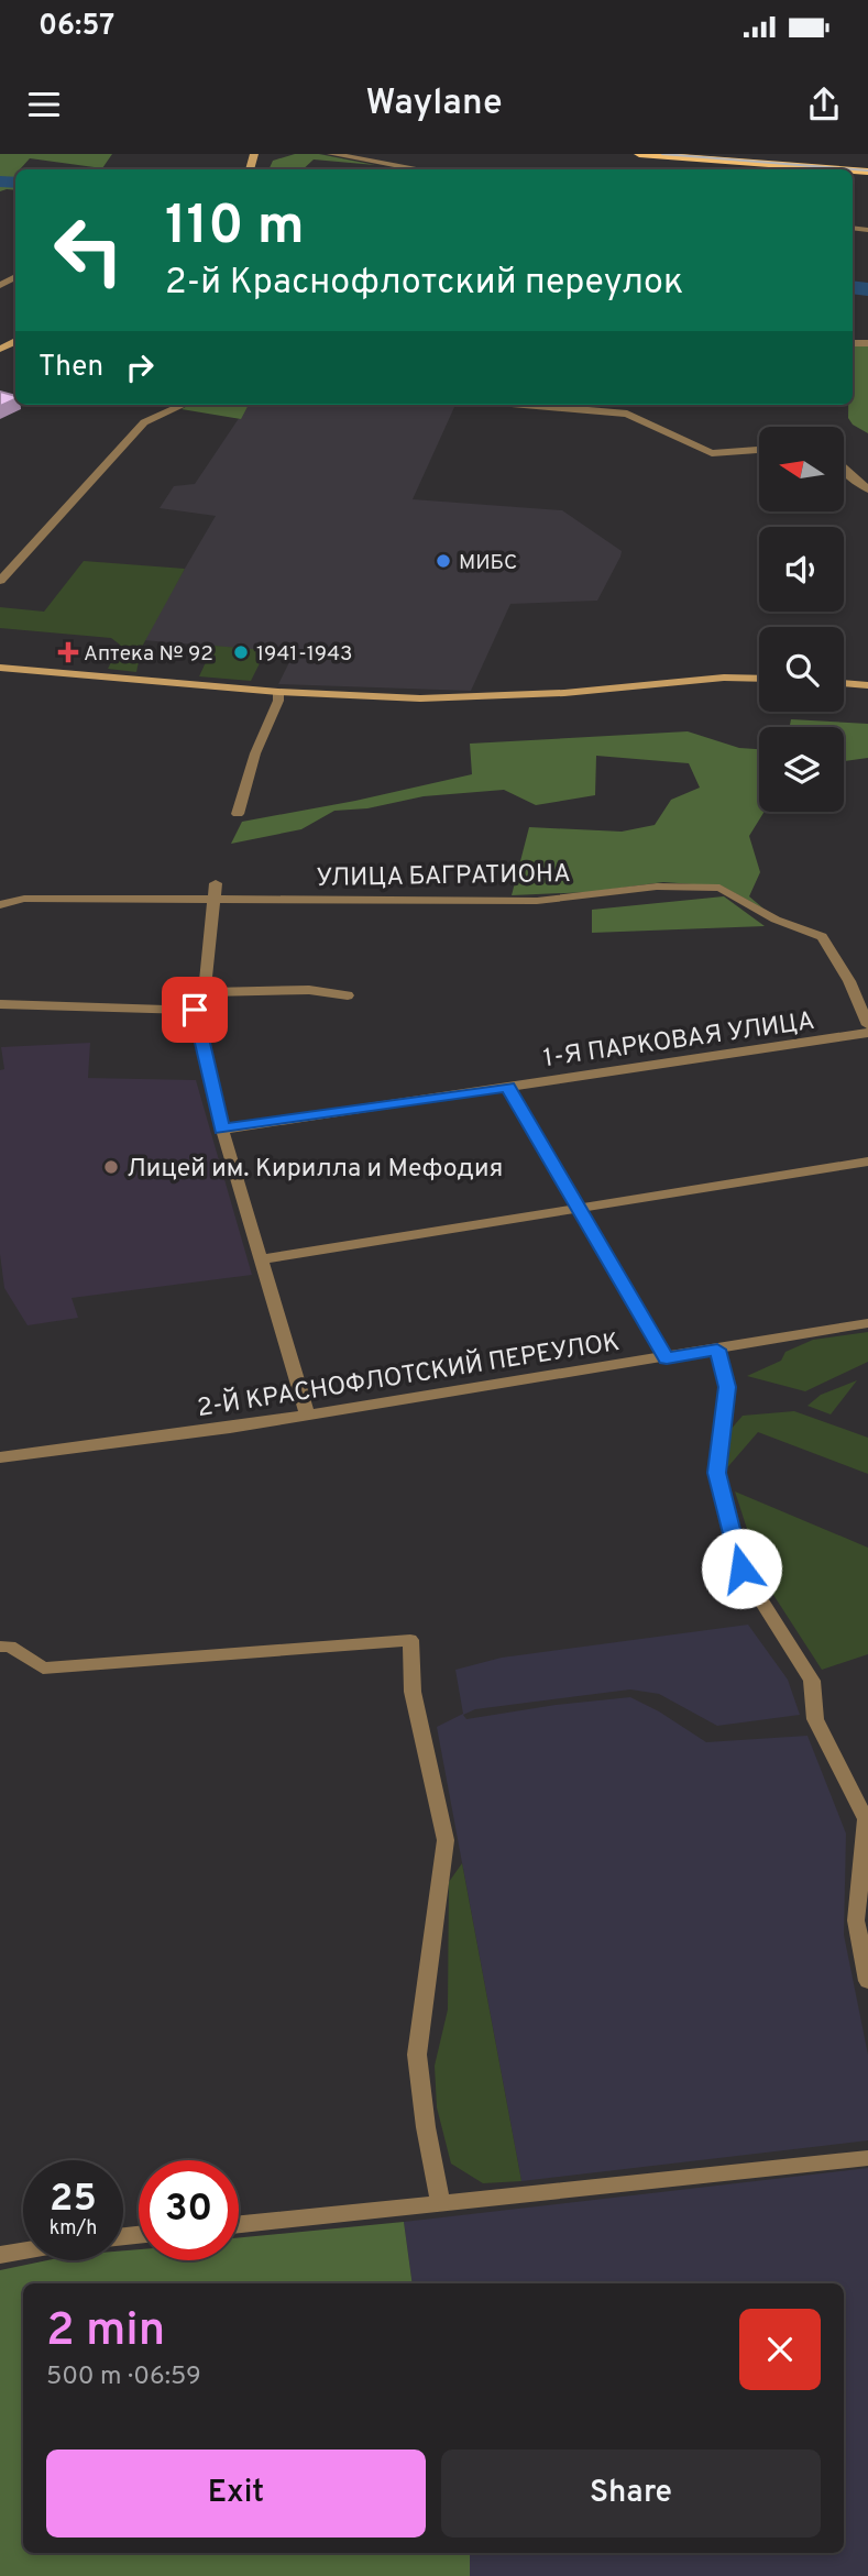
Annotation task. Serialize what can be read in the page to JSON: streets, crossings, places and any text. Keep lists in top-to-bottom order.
{
  "streets": {
    "street": ["УЛИЦА БАГРАТИОНА", "1-Я ПАРКОВАЯ УЛИЦА", "2-Й КРАСНОФЛОТСКИЙ ПЕРЕУЛОК"]
  },
  "places": {
    "other": ["МИБС", "1941-1943", "Лицей им. Кирилла и Мефодия"],
    "health": ["Аптека № 92"]
  },
  "north": "left",
  "page": {
    "status": "06:57",
    "header": "Waylane",
    "turn": ["110 m", "2-й Краснофлотский переулок"],
    "then": "Then",
    "speed": "25 km/h",
    "limit": "30",
    "heading": ["2 min", "500 m · 06:59"],
    "buttons": ["Exit", "Share"]
  }
}
